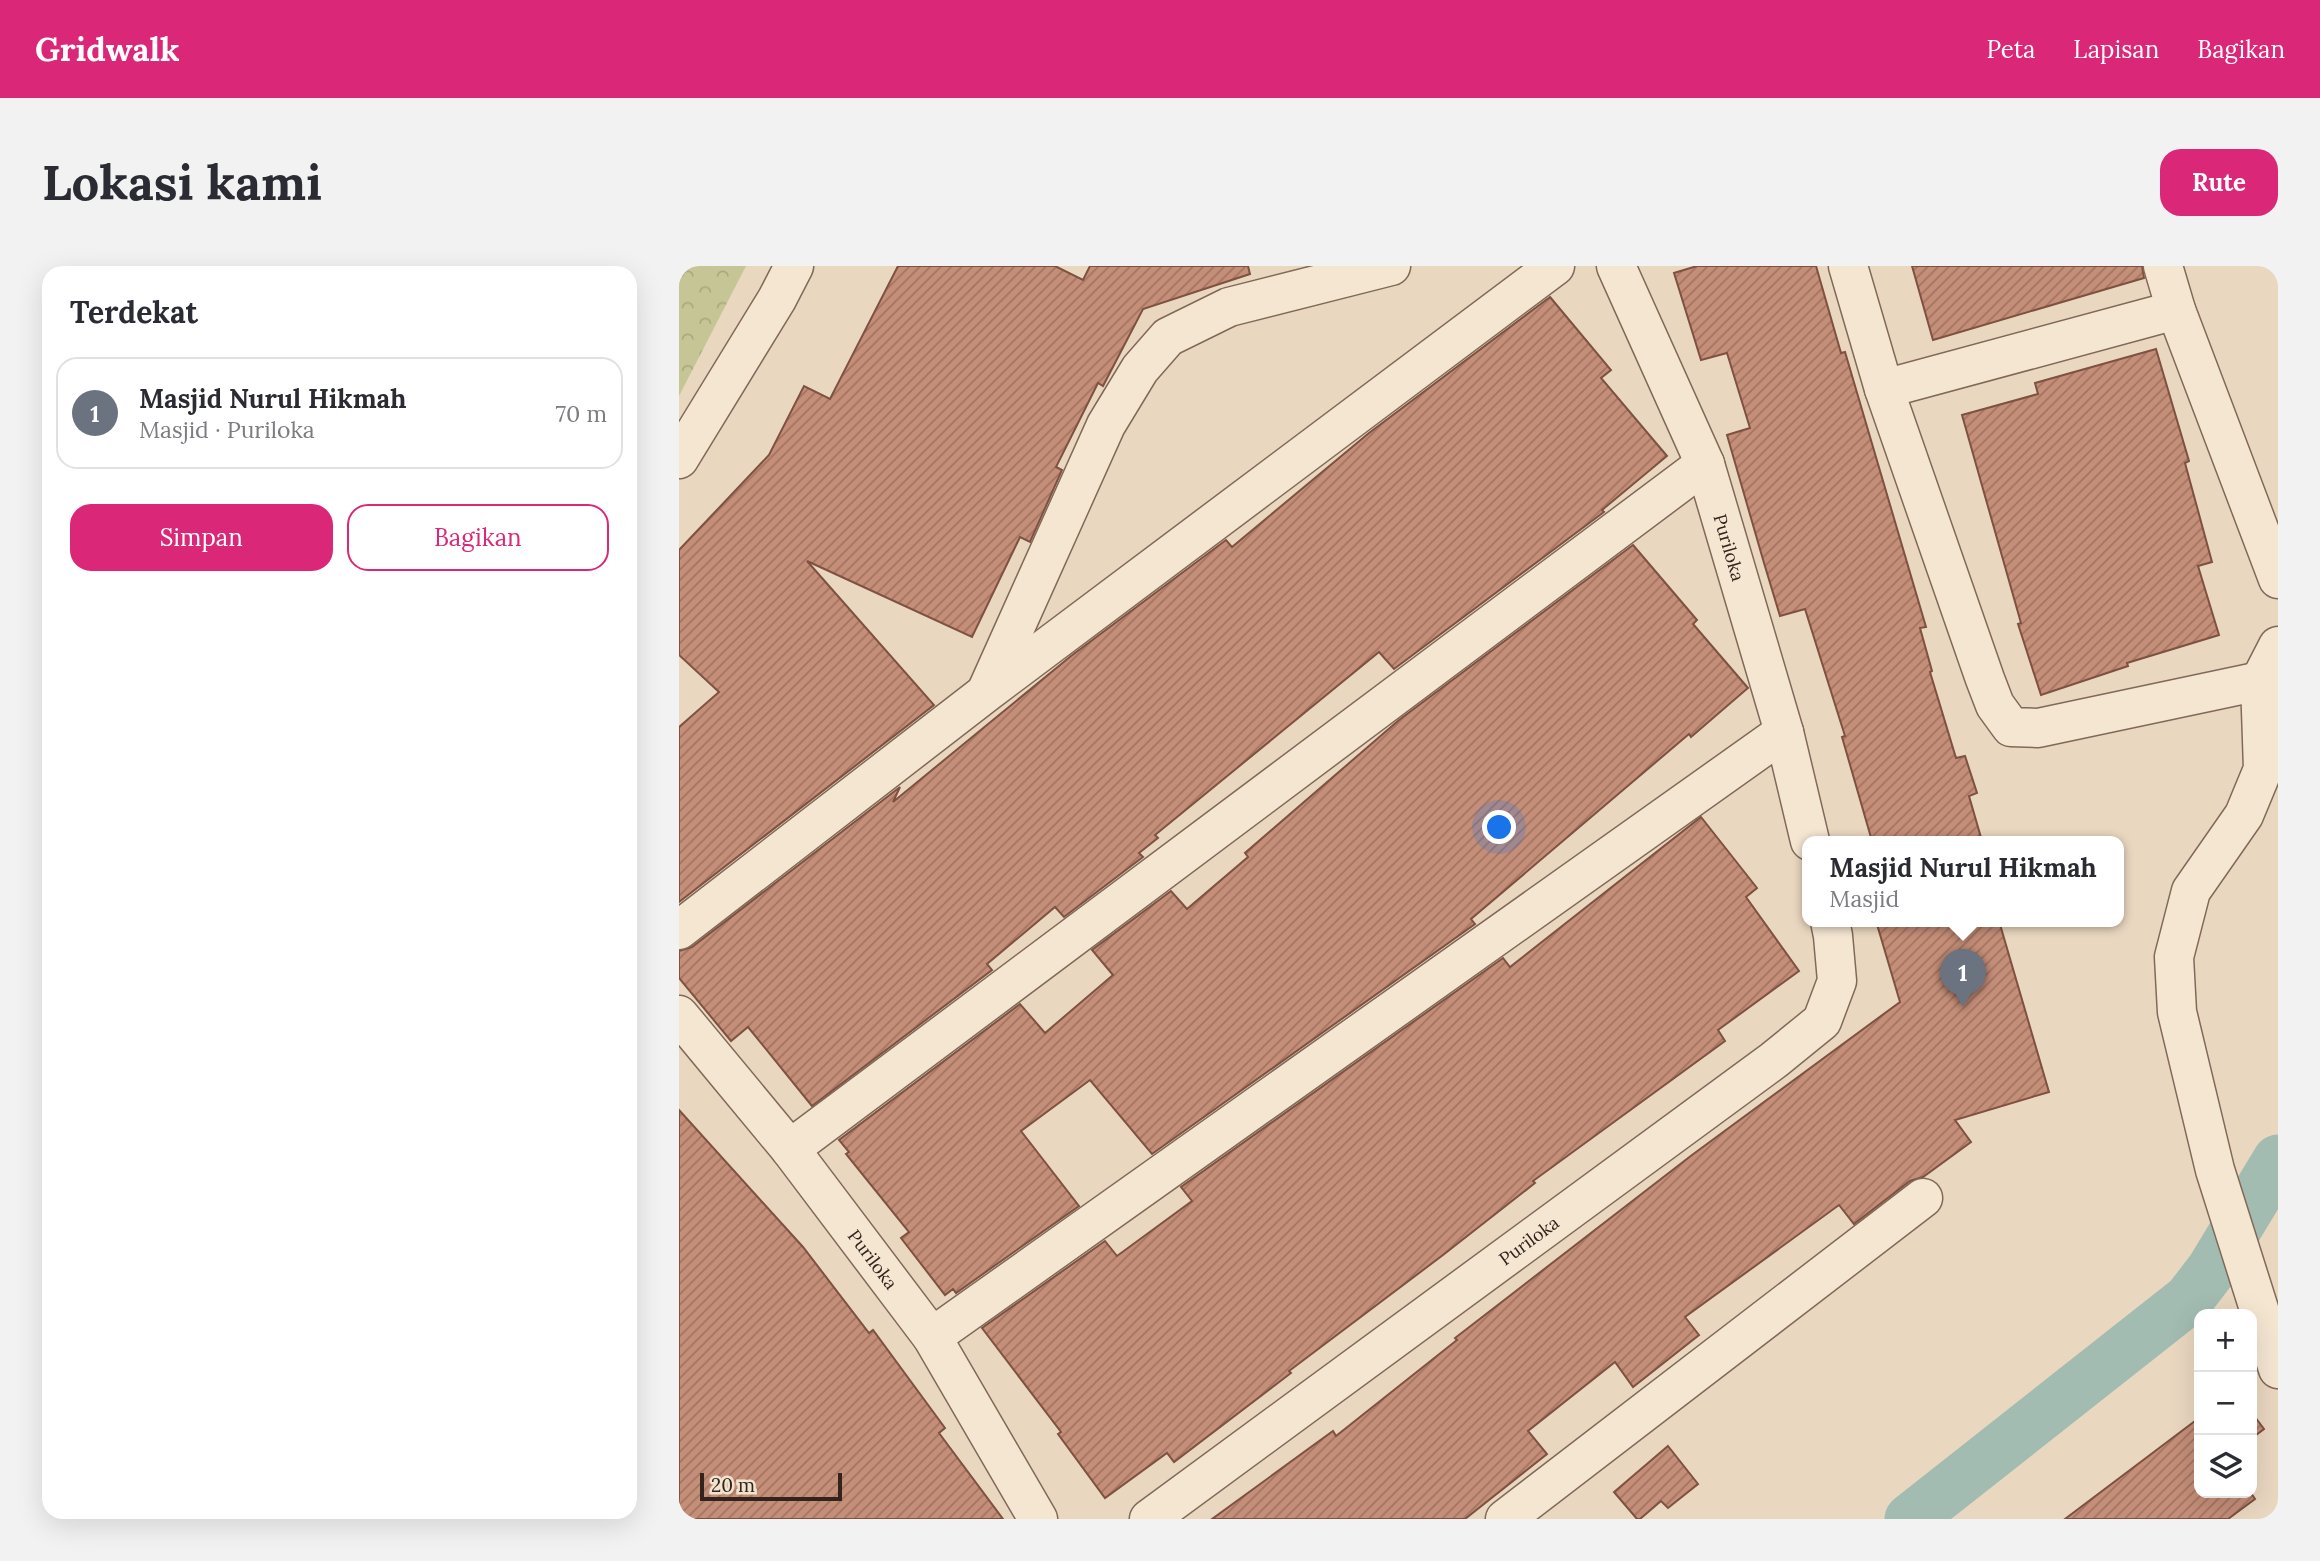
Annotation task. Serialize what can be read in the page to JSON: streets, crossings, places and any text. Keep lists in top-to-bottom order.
{
  "streets": {
    "street": ["Puriloka"]
  },
  "scale_bar": "20 m",
  "page": {
    "header": "Gridwalk",
    "nav": ["Peta", "Lapisan", "Bagikan"],
    "buttons": [
      "Rute",
      ["Simpan", "Bagikan"]
    ],
    "title": "Lokasi kami",
    "heading": "Terdekat",
    "list": [
      {
        "mark": "1",
        "name": "Masjid Nurul Hikmah",
        "note": "Masjid · Puriloka",
        "value": "70 m"
      }
    ],
    "popup": ["Masjid Nurul Hikmah", "Masjid"],
    "pins": "1",
    "map_buttons": ["+", "−"],
    "scale": "20 m"
  }
}
